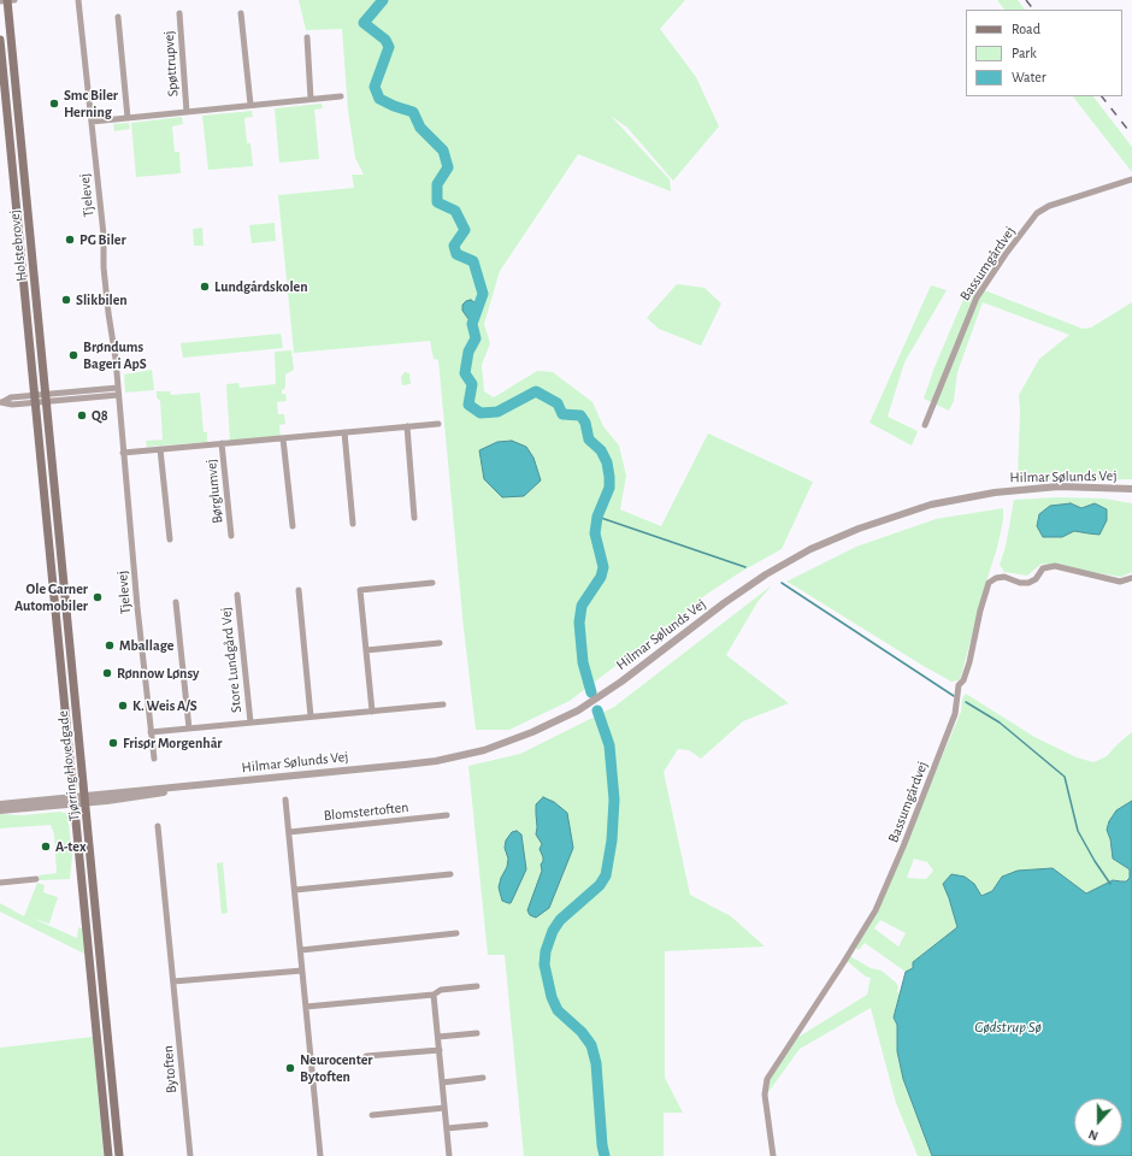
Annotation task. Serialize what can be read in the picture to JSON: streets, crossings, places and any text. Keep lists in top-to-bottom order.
{
  "streets": {
    "main road": ["Holstebrovej", "Tjørring Hovedgade"],
    "street": [
      "Spøttrupvej",
      "Tjelevej",
      "Bassumgårdvej",
      "Hilmar Sølunds Vej",
      "Børglumvej",
      "Store Lundgård Vej",
      "Blomstertoften",
      "Bytoften"
    ]
  },
  "crossings": [
    ["Spøttrupvej", "Tjelevej"],
    ["Tjelevej", "Børglumvej"],
    ["Tjelevej", "Store Lundgård Vej"],
    ["Holstebrovej", "Tjørring Hovedgade"],
    ["Hilmar Sølunds Vej", "Tjørring Hovedgade"]
  ],
  "water": ["Gødstrup Sø"],
  "places": [
    "Smc Biler Herning",
    "PG Biler",
    "Lundgårdskolen",
    "Slikbilen",
    "Brøndums Bageri ApS",
    "Q8",
    "Ole Garner Automobiler",
    "Mballage",
    "Rønnow Lønsy",
    "K. Weis A/S",
    "Frisør Morgenhår",
    "A-tex",
    "Neurocenter Bytoften"
  ],
  "legend": ["Road", "Park", "Water"],
  "north": "bottom"
}
